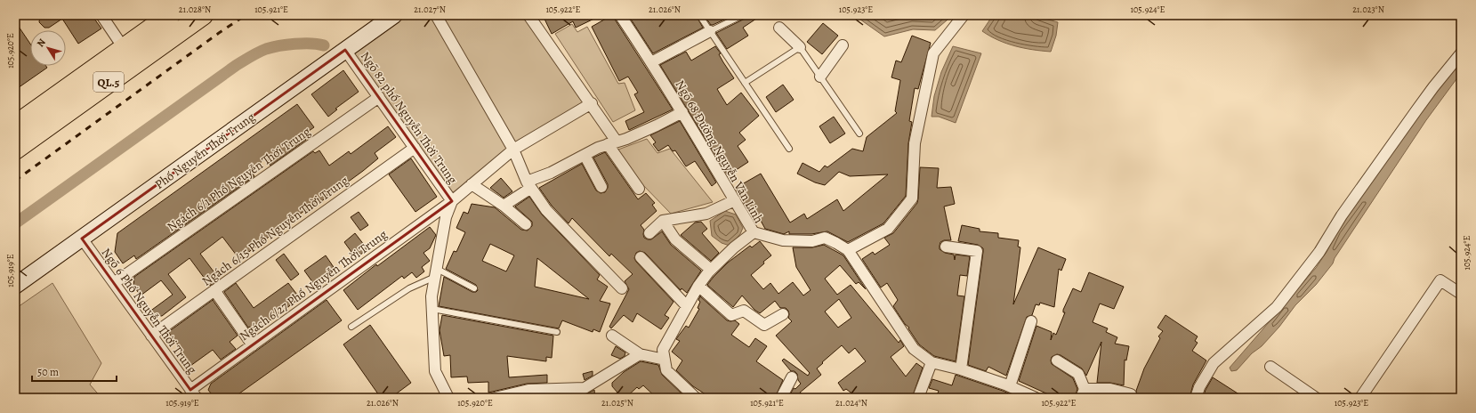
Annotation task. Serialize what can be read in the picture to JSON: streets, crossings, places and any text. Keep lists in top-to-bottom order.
{
  "streets": {
    "highway": ["QL.5"],
    "street": [
      "Ngõ 82 phố Nguyễn Thời Trung",
      "Phố Nguyễn Thời Trung",
      "Ngõ 68 Đường Nguyễn Văn Linh",
      "Ngách 6/1 Phố Nguyễn Thời Trung",
      "Ngách 6/15 Phố Nguyễn Thời Trung",
      "Ngách 6/27 Phố Nguyễn Thời Trung",
      "Ngõ 6 Phố Nguyễn Thời Trung"
    ]
  },
  "crossings": [
    ["Ngõ 82 phố Nguyễn Thời Trung", "Phố Nguyễn Thời Trung"],
    ["Ngõ 82 phố Nguyễn Thời Trung", "Ngách 6/1 Phố Nguyễn Thời Trung"],
    ["Ngõ 82 phố Nguyễn Thời Trung", "Ngách 6/15 Phố Nguyễn Thời Trung"],
    ["Ngõ 82 phố Nguyễn Thời Trung", "Ngách 6/27 Phố Nguyễn Thời Trung"],
    ["Phố Nguyễn Thời Trung", "Ngõ 6 Phố Nguyễn Thời Trung"],
    ["Ngách 6/1 Phố Nguyễn Thời Trung", "Ngõ 6 Phố Nguyễn Thời Trung"],
    ["Ngách 6/15 Phố Nguyễn Thời Trung", "Ngõ 6 Phố Nguyễn Thời Trung"],
    ["Ngách 6/27 Phố Nguyễn Thời Trung", "Ngõ 6 Phố Nguyễn Thời Trung"]
  ],
  "scale_bar": "50 m",
  "north": "top left",
  "coordinates": [
    "21.028°N",
    "105.921°E",
    "21.027°N",
    "105.922°E",
    "21.026°N",
    "105.923°E",
    "105.924°E",
    "21.023°N",
    "105.920°E",
    "105.919°E",
    "21.025°N",
    "21.024°N"
  ]
}
